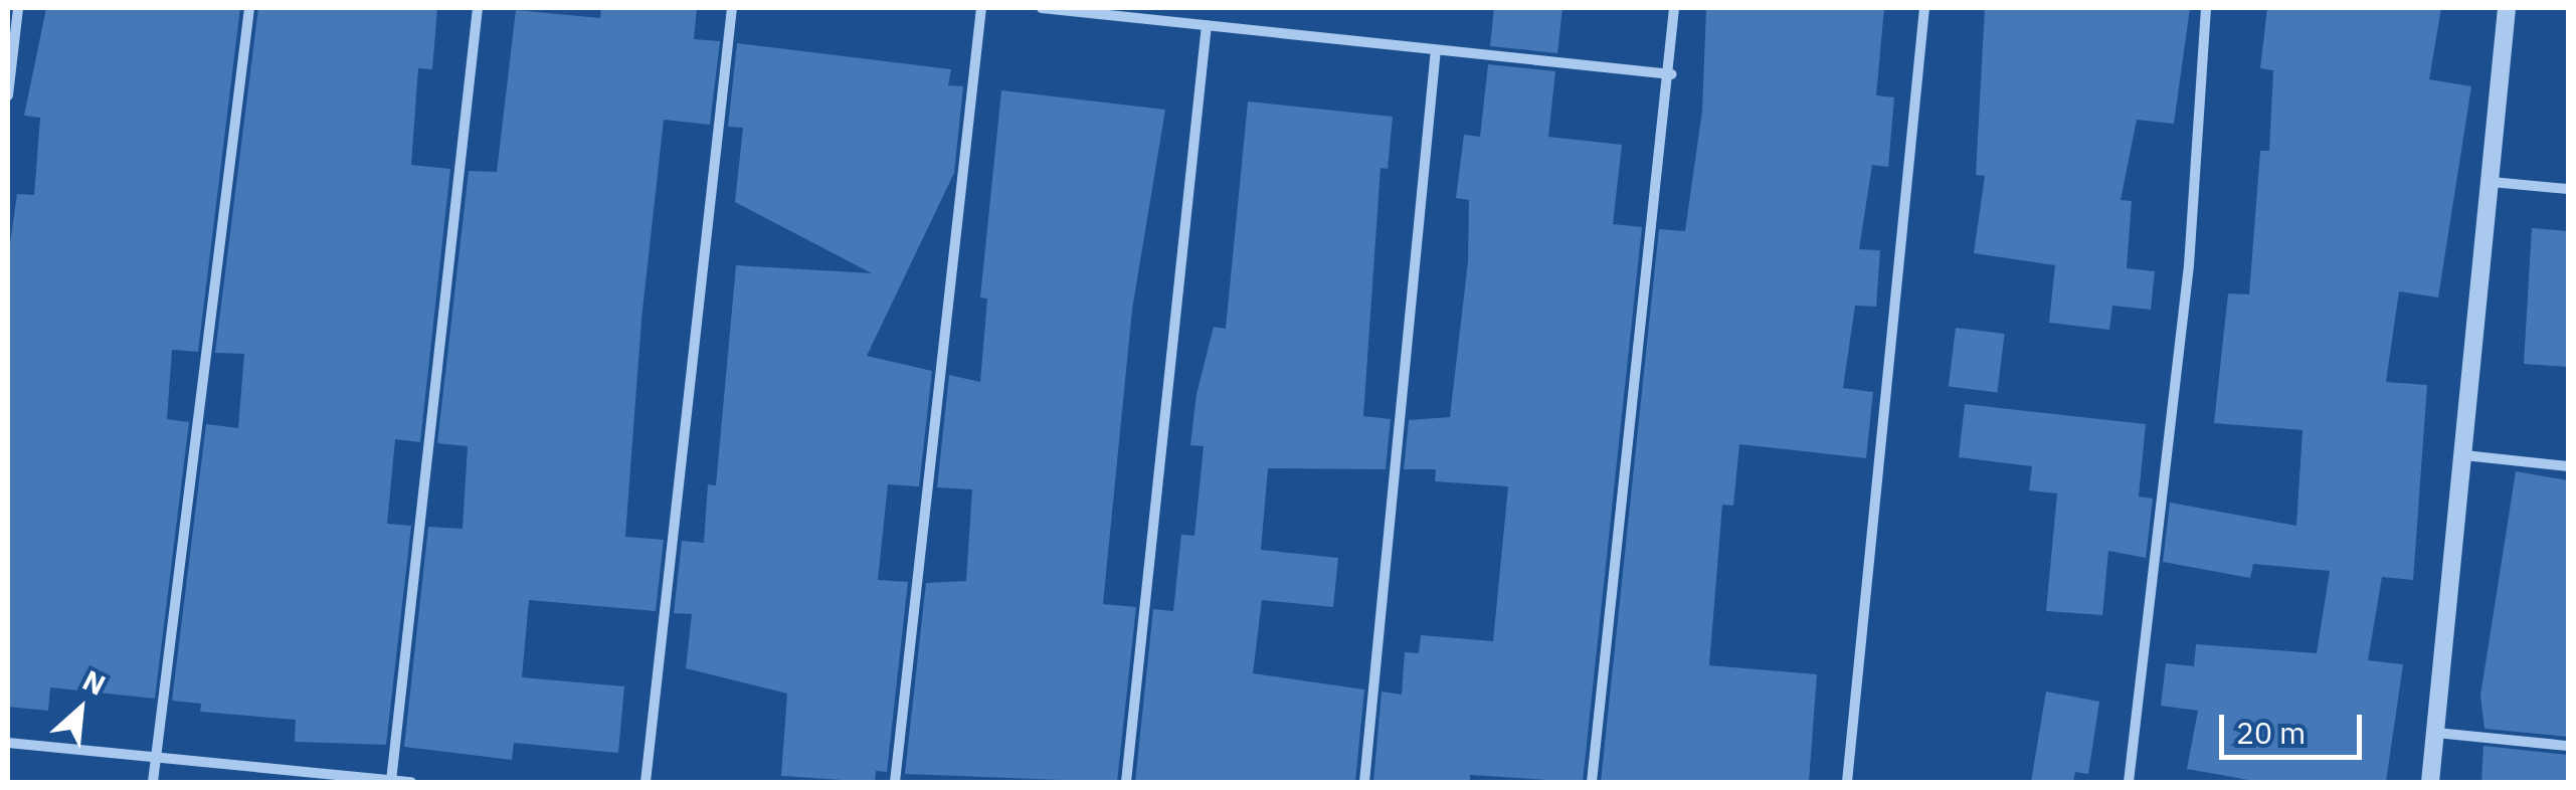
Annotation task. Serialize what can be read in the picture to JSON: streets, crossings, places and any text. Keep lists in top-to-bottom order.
{
  "scale_bar": "20 m",
  "north": "top right"
}
